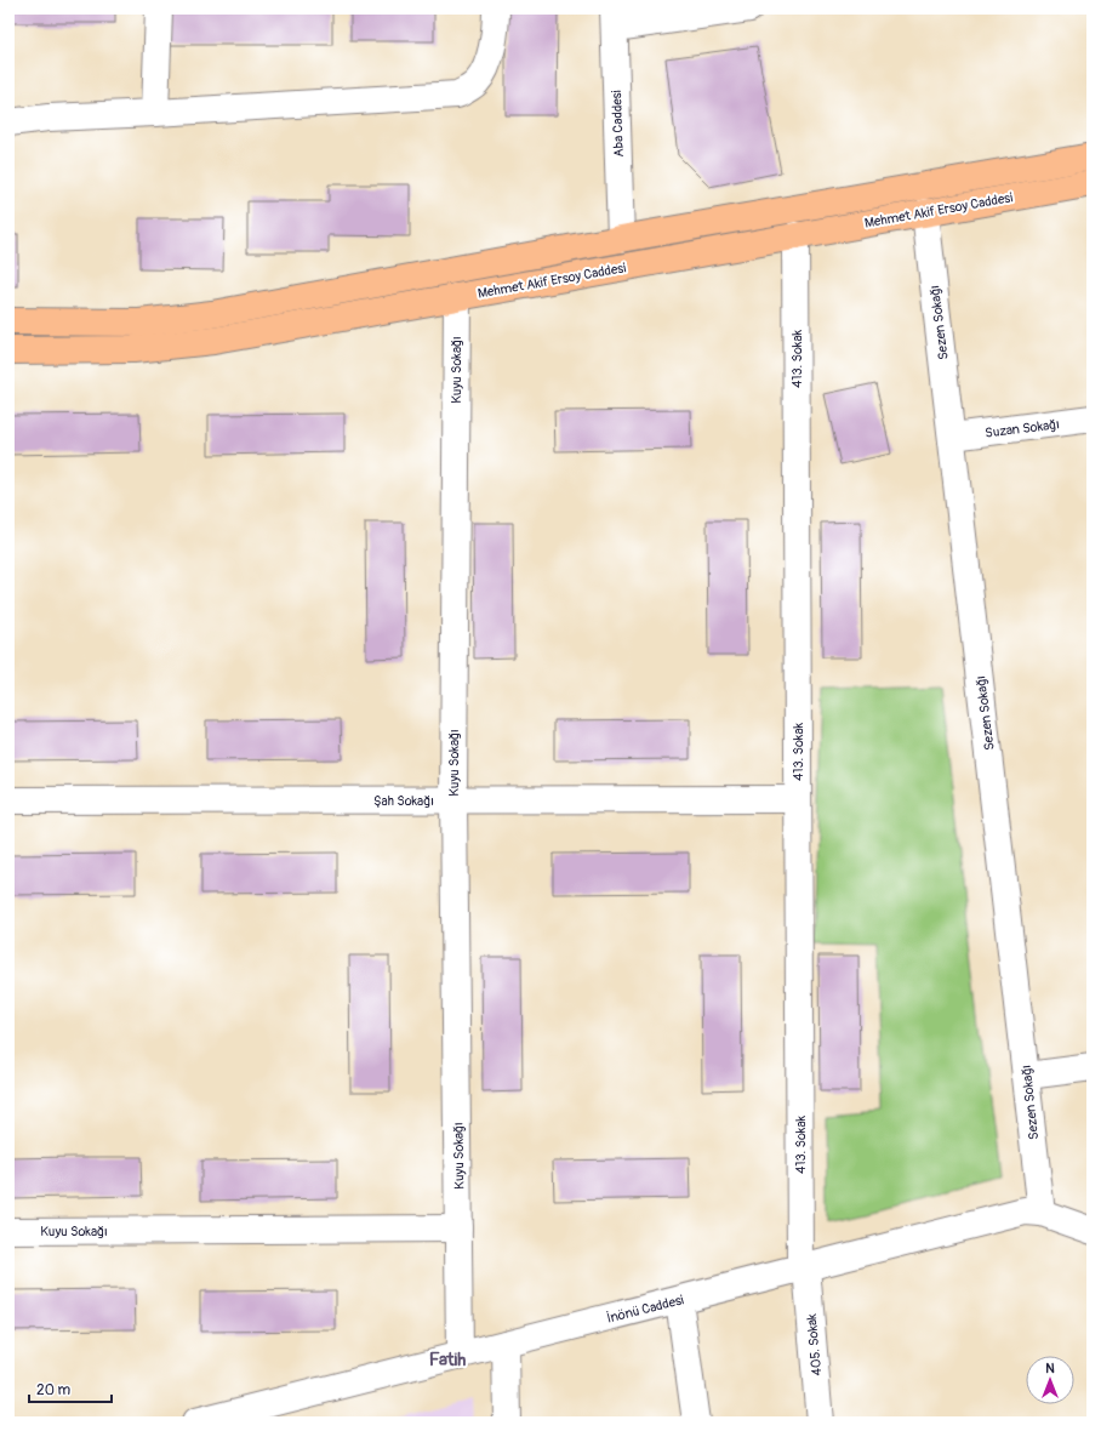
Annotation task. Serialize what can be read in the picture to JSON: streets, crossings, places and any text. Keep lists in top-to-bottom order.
{
  "streets": {
    "main road": ["Mehmet Akif Ersoy Caddesi"],
    "street": [
      "Aba Caddesi",
      "Sezen Sokağı",
      "413. Sokak",
      "Kuyu Sokağı",
      "Suzan Sokağı",
      "Şah Sokağı",
      "İnönü Caddesi",
      "405. Sokak"
    ]
  },
  "crossings": [
    ["Aba Caddesi", "Mehmet Akif Ersoy Caddesi"],
    ["Mehmet Akif Ersoy Caddesi", "Sezen Sokağı"],
    ["Mehmet Akif Ersoy Caddesi", "413. Sokak"],
    ["Mehmet Akif Ersoy Caddesi", "Kuyu Sokağı"],
    ["Sezen Sokağı", "Suzan Sokağı"],
    ["Sezen Sokağı", "İnönü Caddesi"],
    ["413. Sokak", "Şah Sokağı"],
    ["413. Sokak", "İnönü Caddesi"],
    ["413. Sokak", "405. Sokak"],
    ["Kuyu Sokağı", "Şah Sokağı"],
    ["Kuyu Sokağı", "İnönü Caddesi"],
    ["İnönü Caddesi", "405. Sokak"]
  ],
  "districts": ["Fatih"],
  "scale_bar": "20 m",
  "north": "top"
}
